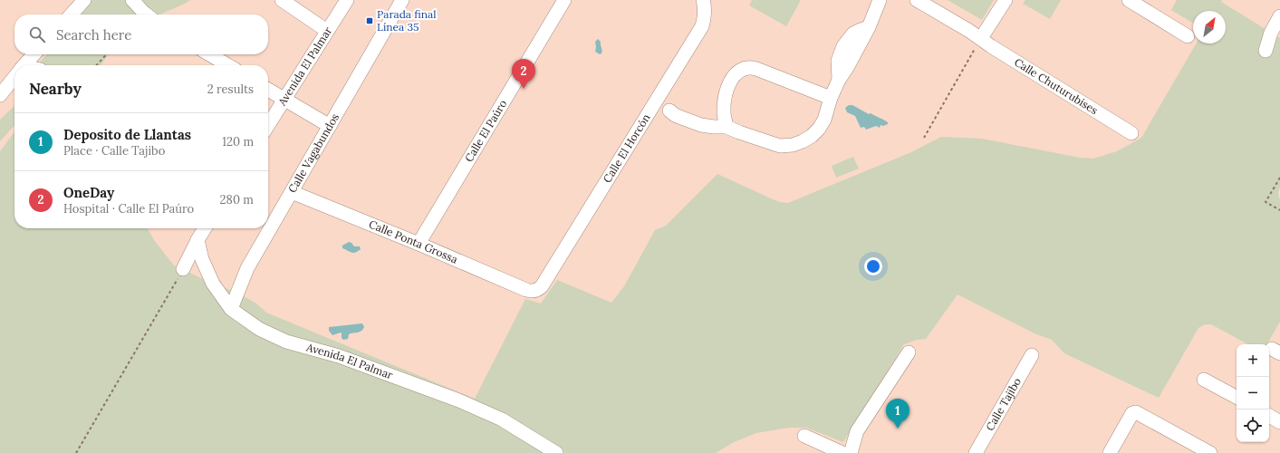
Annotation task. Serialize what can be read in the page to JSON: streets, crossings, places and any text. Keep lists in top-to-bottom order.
{
  "streets": {
    "street": [
      "Avenida El Palmar",
      "Calle Chuturubises",
      "Calle El Paúro",
      "Calle El Horcón",
      "Calle Vagabundos",
      "Calle Ponta Grossa",
      "Calle Tajibo"
    ]
  },
  "crossings": [
    ["Avenida El Palmar", "Calle Vagabundos"],
    ["Calle El Paúro", "Calle Ponta Grossa"],
    ["Calle El Horcón", "Calle Ponta Grossa"],
    ["Calle Vagabundos", "Calle Ponta Grossa"]
  ],
  "places": {
    "transit": ["Parada final Línea 35"]
  },
  "north": "top right",
  "page": {
    "search": "Search here",
    "pins": ["2", "1"],
    "heading": ["Nearby", "2 results"],
    "list": [
      {
        "mark": "1",
        "name": "Deposito de Llantas",
        "note": "Place · Calle Tajibo",
        "value": "120 m"
      },
      {
        "mark": "2",
        "name": "OneDay",
        "note": "Hospital · Calle El Paúro",
        "value": "280 m"
      }
    ],
    "map_buttons": ["+", "−"]
  }
}
